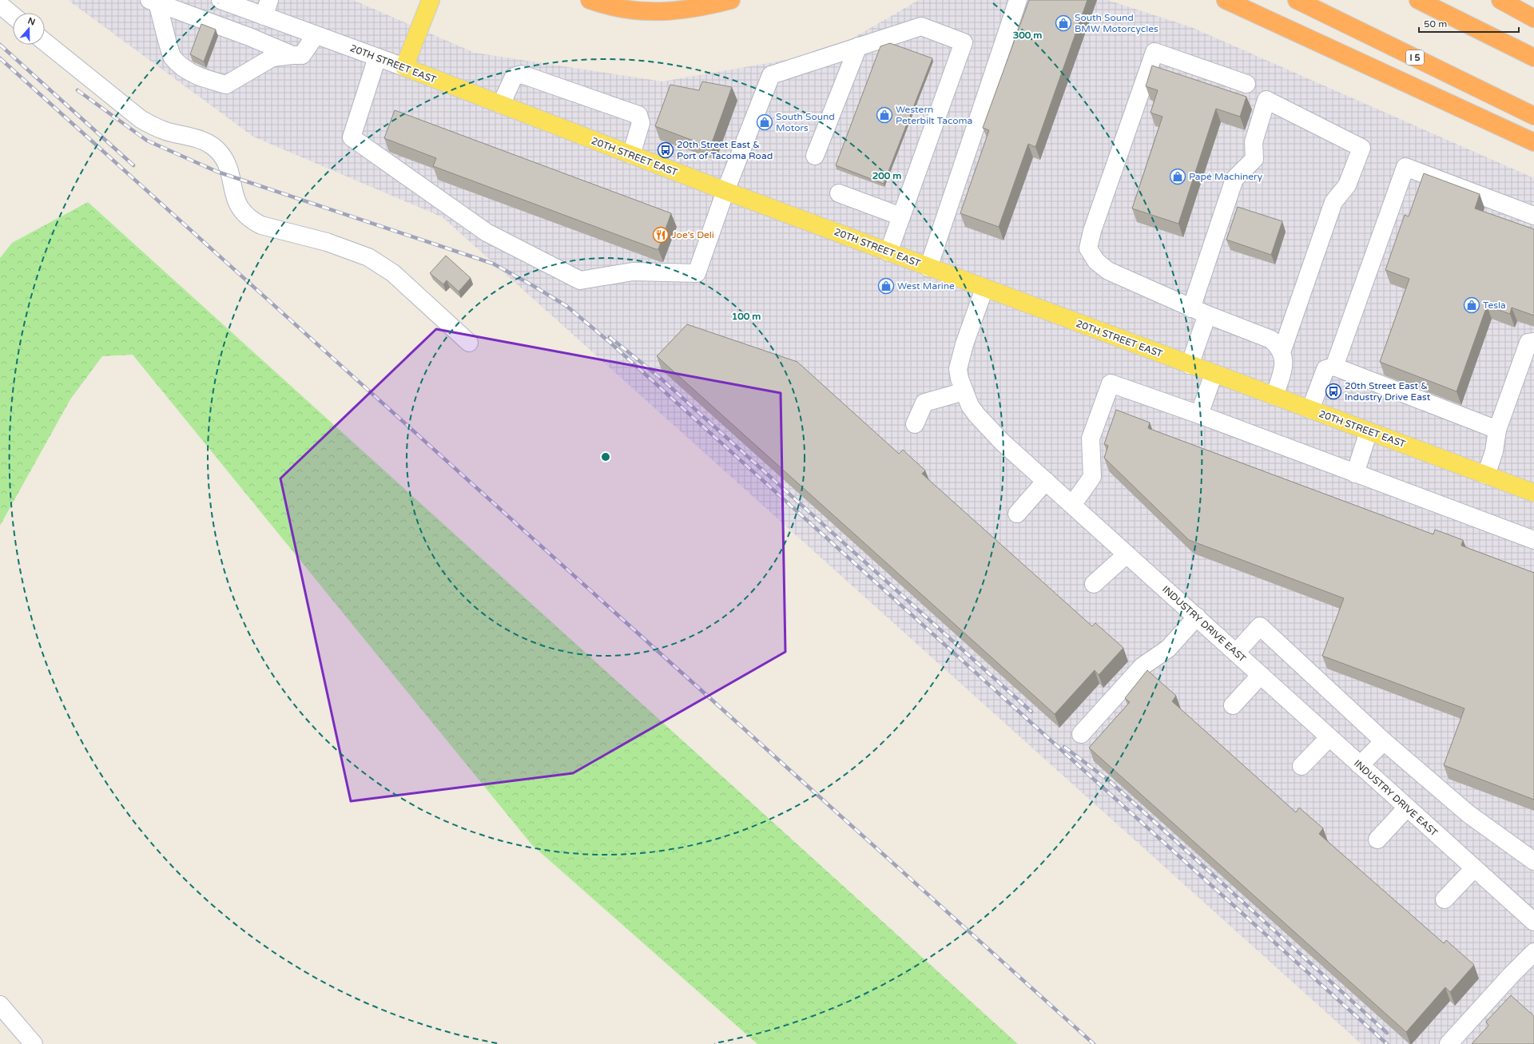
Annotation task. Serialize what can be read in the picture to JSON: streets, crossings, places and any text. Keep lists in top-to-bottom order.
{
  "streets": {
    "highway": ["I 5"],
    "main road": ["20TH STREET EAST"],
    "street": ["INDUSTRY DRIVE EAST"]
  },
  "crossings": [
    ["20TH STREET EAST", "INDUSTRY DRIVE EAST"]
  ],
  "places": {
    "shop": [
      "South Sound BMW Motorcycles",
      "Western Peterbilt Tacoma",
      "South Sound Motors",
      "Papé Machinery",
      "West Marine",
      "Tesla"
    ],
    "bus stop": ["20th Street East & Port of Tacoma Road", "20th Street East & Industry Drive East"],
    "restaurant": ["Joe's Deli"]
  },
  "scale_bar": "50 m",
  "north": "top",
  "rings": ["300 m", "200 m", "100 m"]
}
